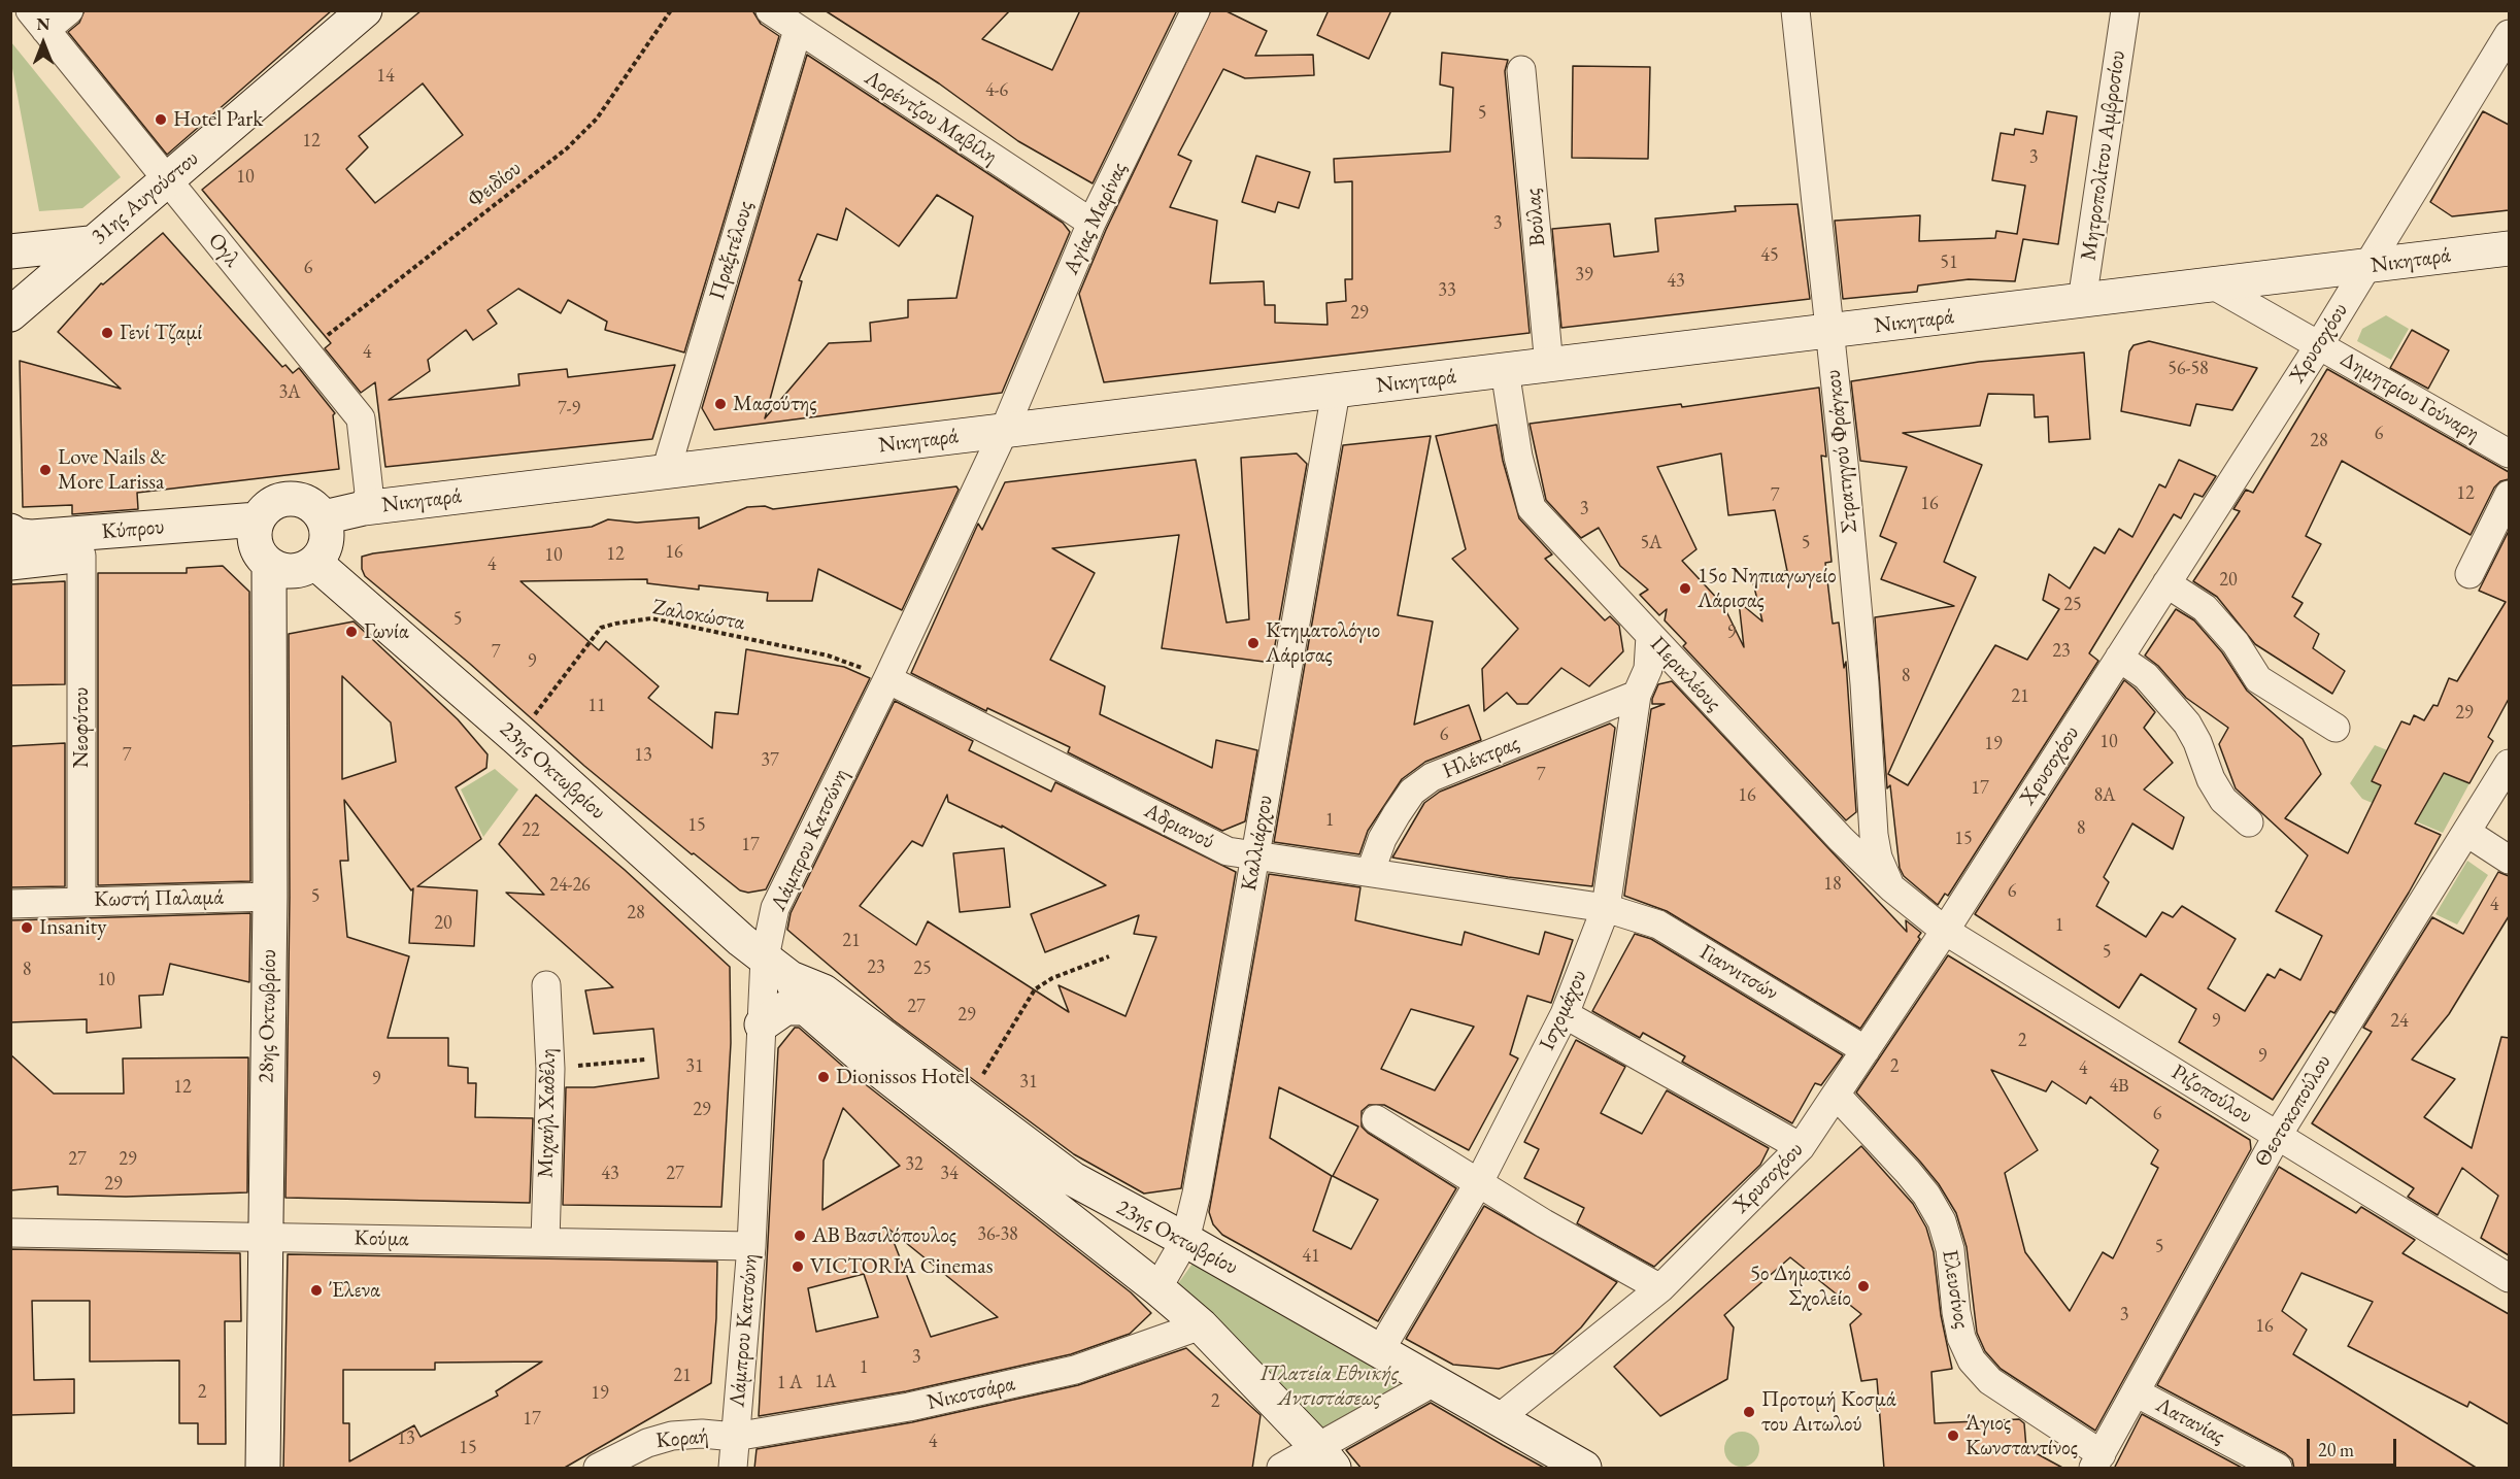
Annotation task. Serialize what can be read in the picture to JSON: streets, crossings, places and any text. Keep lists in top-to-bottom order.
{
  "streets": {
    "main road": [
      "31ης Αυγούστου",
      "Νικηταρά",
      "Κύπρου",
      "23ης Οκτωβρίου",
      "28ης Οκτωβρίου"
    ],
    "street": [
      "Λορέντζου Μαβίλη",
      "Μητροπολίτου Αμβροσίου",
      "Βούλας",
      "Αγίας Μαρίνας",
      "Ογλ",
      "Πραξιτέλους",
      "Χρυσοχόου",
      "Δημητρίου Γούναρη",
      "Στρατηγού Φράγκου",
      "Περικλέους",
      "Νεοφύτου",
      "Ηλέκτρας",
      "Αδριανού",
      "Λάμπρου Κατσώνη",
      "Καλλιάρχου",
      "Κωστή Παλαμά",
      "Γιαννιτσών",
      "Ισχομάχου",
      "Ριζοπούλου",
      "Θεοτοκοπούλου",
      "Μιχαήλ Χαδέλη",
      "Κούμα",
      "Ελευσίνος",
      "Νικοτσάρα",
      "Λατανίας",
      "Κοραή"
    ],
    "path": ["Φειδίου", "Ζαλοκώστα"]
  },
  "crossings": [
    ["Λορέντζου Μαβίλη", "Αγίας Μαρίνας"],
    ["Λορέντζου Μαβίλη", "Πραξιτέλους"],
    ["Μητροπολίτου Αμβροσίου", "Νικηταρά"],
    ["Φειδίου", "Ογλ"],
    ["31ης Αυγούστου", "Ογλ"],
    ["Βούλας", "Νικηταρά"],
    ["Αγίας Μαρίνας", "Νικηταρά"],
    ["Αγίας Μαρίνας", "Λάμπρου Κατσώνη"],
    ["Ογλ", "Νικηταρά"],
    ["Πραξιτέλους", "Νικηταρά"],
    ["Νικηταρά", "Χρυσοχόου"],
    ["Νικηταρά", "Δημητρίου Γούναρη"],
    ["Νικηταρά", "Στρατηγού Φράγκου"],
    ["Νικηταρά", "Κύπρου"],
    ["Νικηταρά", "Περικλέους"],
    ["Νικηταρά", "23ης Οκτωβρίου"],
    ["Νικηταρά", "Λάμπρου Κατσώνη"],
    ["Νικηταρά", "Καλλιάρχου"],
    ["Νικηταρά", "28ης Οκτωβρίου"],
    ["Χρυσοχόου", "Δημητρίου Γούναρη"],
    ["Χρυσοχόου", "Περικλέους"],
    ["Χρυσοχόου", "23ης Οκτωβρίου"],
    ["Χρυσοχόου", "Γιαννιτσών"],
    ["Χρυσοχόου", "Ριζοπούλου"],
    ["Χρυσοχόου", "Ελευσίνος"],
    ["Στρατηγού Φράγκου", "Περικλέους"],
    ["Κύπρου", "Νεοφύτου"],
    ["Κύπρου", "23ης Οκτωβρίου"],
    ["Κύπρου", "28ης Οκτωβρίου"],
    ["Ζαλοκώστα", "23ης Οκτωβρίου"],
    ["Ζαλοκώστα", "Αδριανού"],
    ["Ζαλοκώστα", "Λάμπρου Κατσώνη"],
    ["Περικλέους", "Ισχομάχου"],
    ["Περικλέους", "Ριζοπούλου"],
    ["Νεοφύτου", "Κωστή Παλαμά"],
    ["Ηλέκτρας", "Αδριανού"],
    ["Ηλέκτρας", "Ισχομάχου"],
    ["23ης Οκτωβρίου", "Λάμπρου Κατσώνη"],
    ["23ης Οκτωβρίου", "Καλλιάρχου"],
    ["23ης Οκτωβρίου", "Ισχομάχου"],
    ["23ης Οκτωβρίου", "28ης Οκτωβρίου"],
    ["23ης Οκτωβρίου", "Νικοτσάρα"],
    ["Αδριανού", "Λάμπρου Κατσώνη"],
    ["Αδριανού", "Καλλιάρχου"],
    ["Αδριανού", "Γιαννιτσών"],
    ["Αδριανού", "Ισχομάχου"],
    ["Λάμπρου Κατσώνη", "Κούμα"],
    ["Λάμπρου Κατσώνη", "Νικοτσάρα"],
    ["Λάμπρου Κατσώνη", "Κοραή"],
    ["Κωστή Παλαμά", "28ης Οκτωβρίου"],
    ["Γιαννιτσών", "Ισχομάχου"],
    ["28ης Οκτωβρίου", "Κούμα"],
    ["Ριζοπούλου", "Θεοτοκοπούλου"],
    ["Θεοτοκοπούλου", "Ελευσίνος"],
    ["Θεοτοκοπούλου", "Λατανίας"],
    ["Μιχαήλ Χαδέλη", "Κούμα"],
    ["Νικοτσάρα", "Κοραή"]
  ],
  "parks": ["Πλατεία Εθνικής Αντιστάσεως"],
  "places": [
    "Hotel Park",
    "Γενί Τζαμί",
    "Μασούτης",
    "Love Νails & Μore Larissa",
    "15ο Νηπιαγωγείο Λάρισας",
    "Γωνία",
    "Κτηματολόγιο Λάρισας",
    "Insanity",
    "Dionissos Hotel",
    "ΑΒ Βασιλόπουλος",
    "VICTORIA Cinemas",
    "5ο Δημοτικό Σχολείο",
    "Έλενα",
    "Προτομή Κοσμά του Αιτωλού",
    "Άγιος Κωνσταντίνος"
  ],
  "house_numbers": [
    "14",
    "4-6",
    "5",
    "12",
    "3",
    "10",
    "3",
    "45",
    "51",
    "6",
    "39",
    "43",
    "33",
    "29",
    "4",
    "56-58",
    "3Α",
    "7-9",
    "6",
    "28",
    "12",
    "7",
    "16",
    "3",
    "5Α",
    "5",
    "16",
    "12",
    "10",
    "4",
    "20",
    "25",
    "5",
    "9",
    "23",
    "7",
    "9",
    "8",
    "21",
    "11",
    "29",
    "6",
    "10",
    "19",
    "7",
    "13",
    "37",
    "7",
    "17",
    "16",
    "8Α",
    "1",
    "15",
    "8",
    "22",
    "15",
    "17",
    "18",
    "24-26",
    "6",
    "5",
    "4",
    "28",
    "20",
    "1",
    "21",
    "5",
    "23",
    "25",
    "8",
    "10",
    "27",
    "29",
    "9",
    "24",
    "2",
    "9",
    "31",
    "2",
    "4",
    "9",
    "31",
    "4Β",
    "12",
    "29",
    "6",
    "27",
    "29",
    "32",
    "43",
    "27",
    "34",
    "29",
    "36-38",
    "5",
    "41",
    "3",
    "16",
    "3",
    "1",
    "21",
    "1A",
    "1 A",
    "2",
    "19",
    "2",
    "17",
    "13",
    "4",
    "15"
  ],
  "scale_bar": "20 m",
  "north": "top"
}
